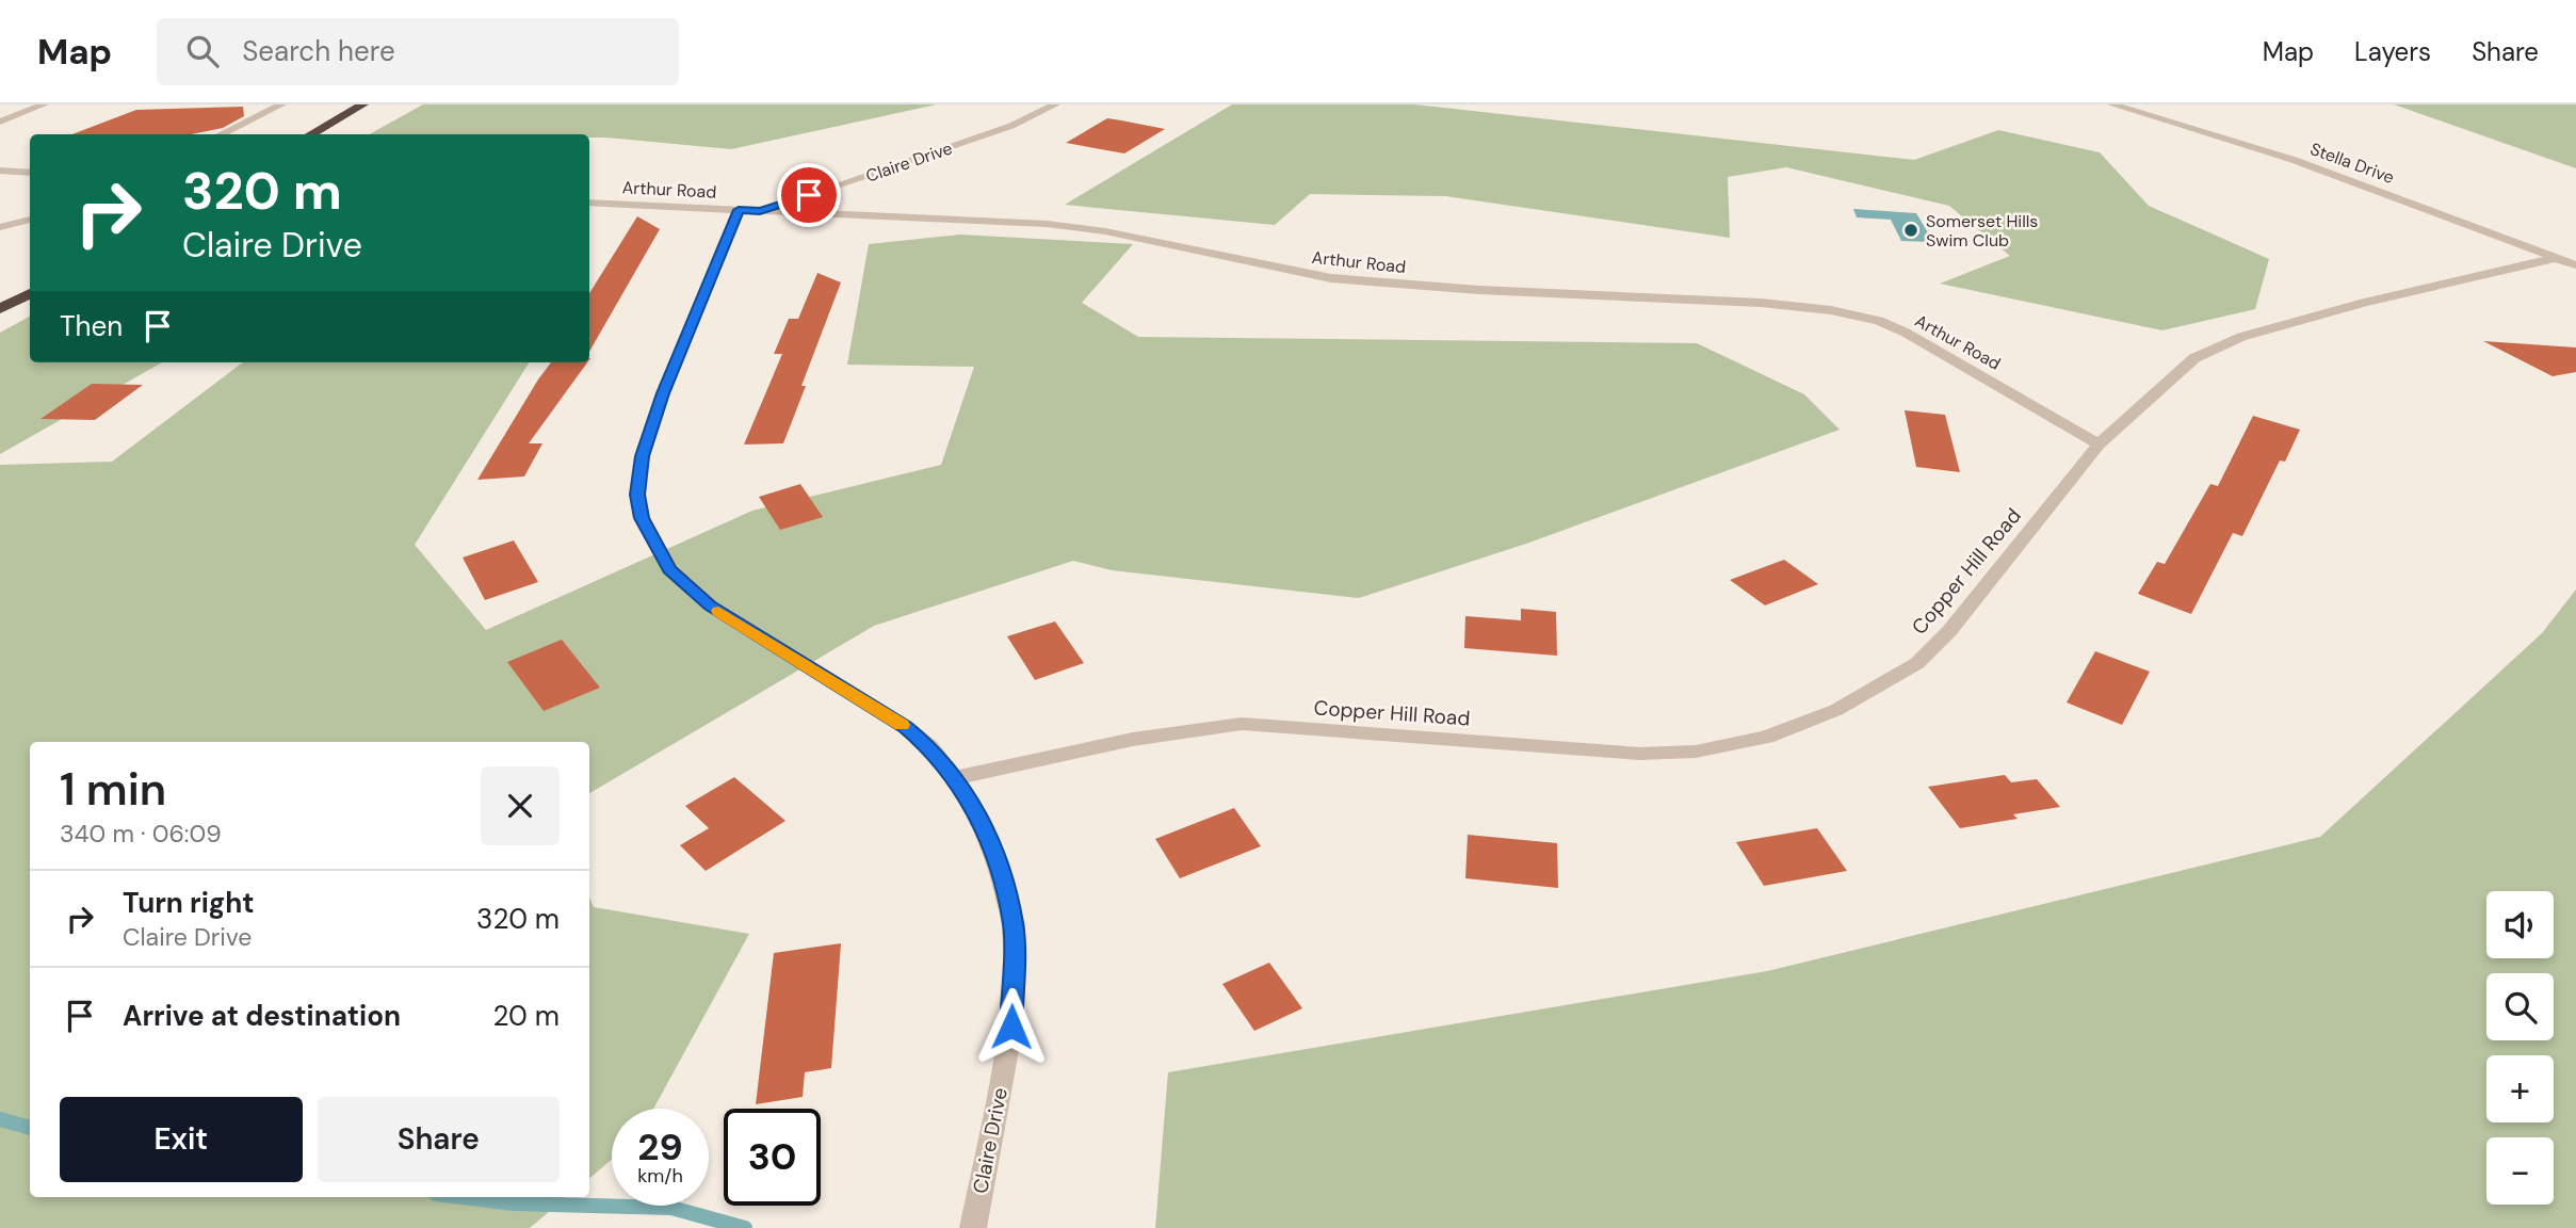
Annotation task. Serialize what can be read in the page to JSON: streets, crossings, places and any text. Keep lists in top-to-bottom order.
{
  "streets": {
    "street": [
      "Claire Drive",
      "Stella Drive",
      "Arthur Road",
      "Copper Hill Road"
    ]
  },
  "crossings": [
    ["Claire Drive", "Arthur Road"],
    ["Claire Drive", "Copper Hill Road"],
    ["Stella Drive", "Copper Hill Road"],
    ["Arthur Road", "Copper Hill Road"]
  ],
  "places": ["Somerset Hills Swim Club"],
  "page": {
    "header": "Map",
    "search": "Search here",
    "nav": ["Map", "Layers", "Share"],
    "turn": ["320 m", "Claire Drive"],
    "then": "Then",
    "heading": ["1 min", "340 m · 06:09"],
    "list": [
      {
        "name": "Turn right",
        "note": "Claire Drive",
        "value": "320 m"
      },
      {
        "name": "Arrive at destination",
        "value": "20 m"
      }
    ],
    "map_buttons": ["+", "−"],
    "buttons": ["Exit", "Share"],
    "speed": "29 km/h",
    "limit": "30"
  }
}
